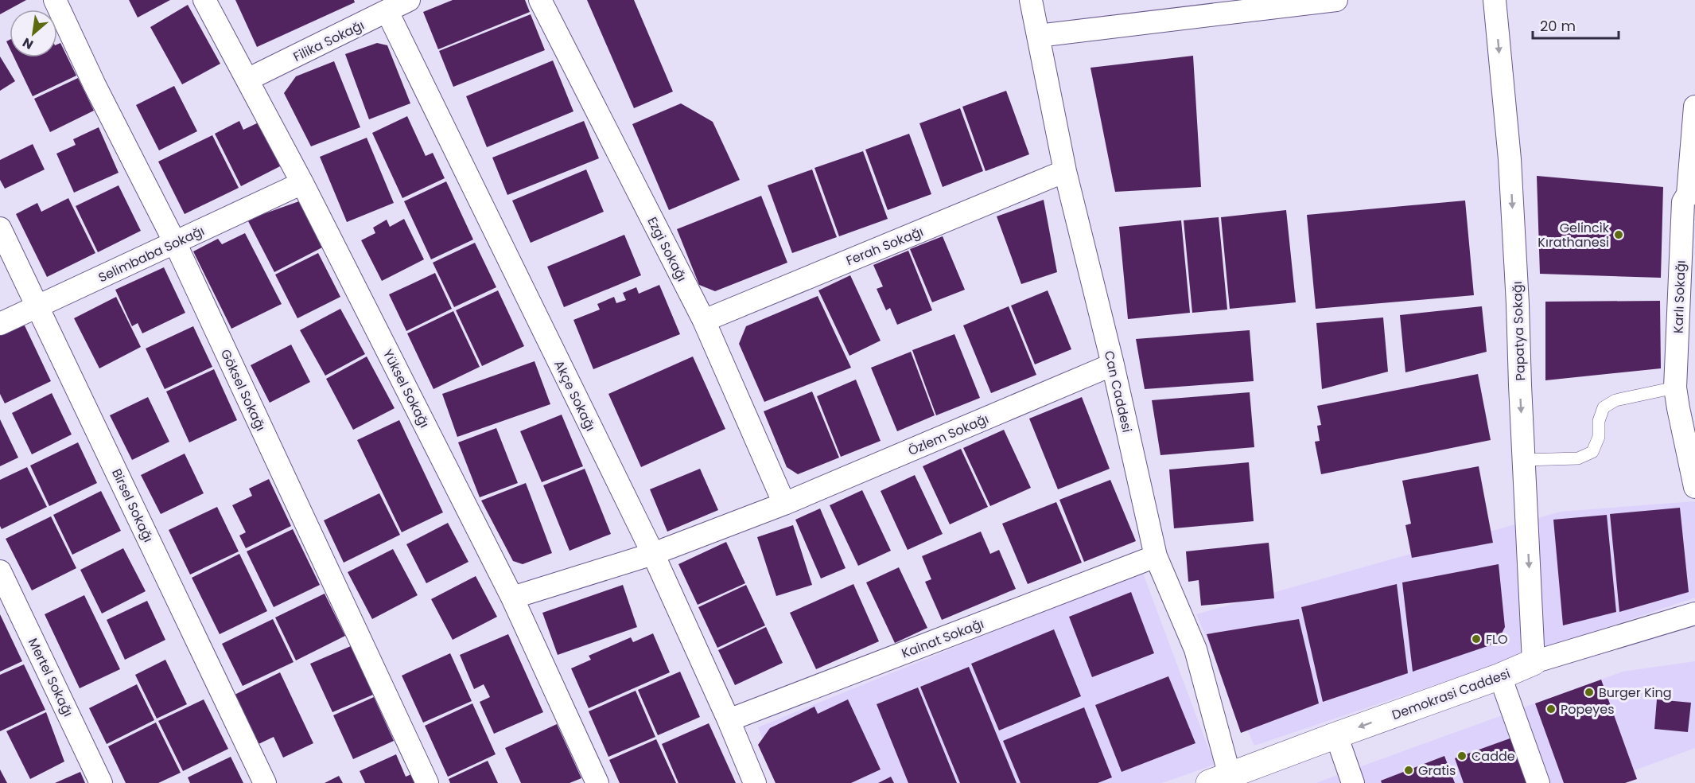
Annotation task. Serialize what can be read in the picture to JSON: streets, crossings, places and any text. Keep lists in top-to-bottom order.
{
  "streets": {
    "street": [
      "Filika Sokağı",
      "Ferah Sokağı",
      "Ezgi Sokağı",
      "Selimbaba Sokağı",
      "Karlı Sokağı",
      "Papatya Sokağı",
      "Yüksel Sokağı",
      "Göksel Sokağı",
      "Can Caddesi",
      "Akçe Sokağı",
      "Özlem Sokağı",
      "Birsel Sokağı",
      "Kainat Sokağı",
      "Mertel Sokağı",
      "Demokrasi Caddesi"
    ]
  },
  "crossings": [
    ["Filika Sokağı", "Yüksel Sokağı"],
    ["Filika Sokağı", "Akçe Sokağı"],
    ["Ferah Sokağı", "Ezgi Sokağı"],
    ["Ferah Sokağı", "Can Caddesi"],
    ["Ezgi Sokağı", "Özlem Sokağı"],
    ["Selimbaba Sokağı", "Yüksel Sokağı"],
    ["Selimbaba Sokağı", "Göksel Sokağı"],
    ["Selimbaba Sokağı", "Birsel Sokağı"],
    ["Papatya Sokağı", "Demokrasi Caddesi"],
    ["Yüksel Sokağı", "Özlem Sokağı"],
    ["Can Caddesi", "Özlem Sokağı"],
    ["Can Caddesi", "Kainat Sokağı"],
    ["Can Caddesi", "Demokrasi Caddesi"],
    ["Akçe Sokağı", "Özlem Sokağı"],
    ["Akçe Sokağı", "Kainat Sokağı"]
  ],
  "one_way": ["Papatya Sokağı"],
  "places": [
    "Gelincik Kırathanesi",
    "FLO",
    "Burger King",
    "Popeyes",
    "Cadde",
    "Gratis"
  ],
  "scale_bar": "20 m",
  "north": "bottom left"
}
